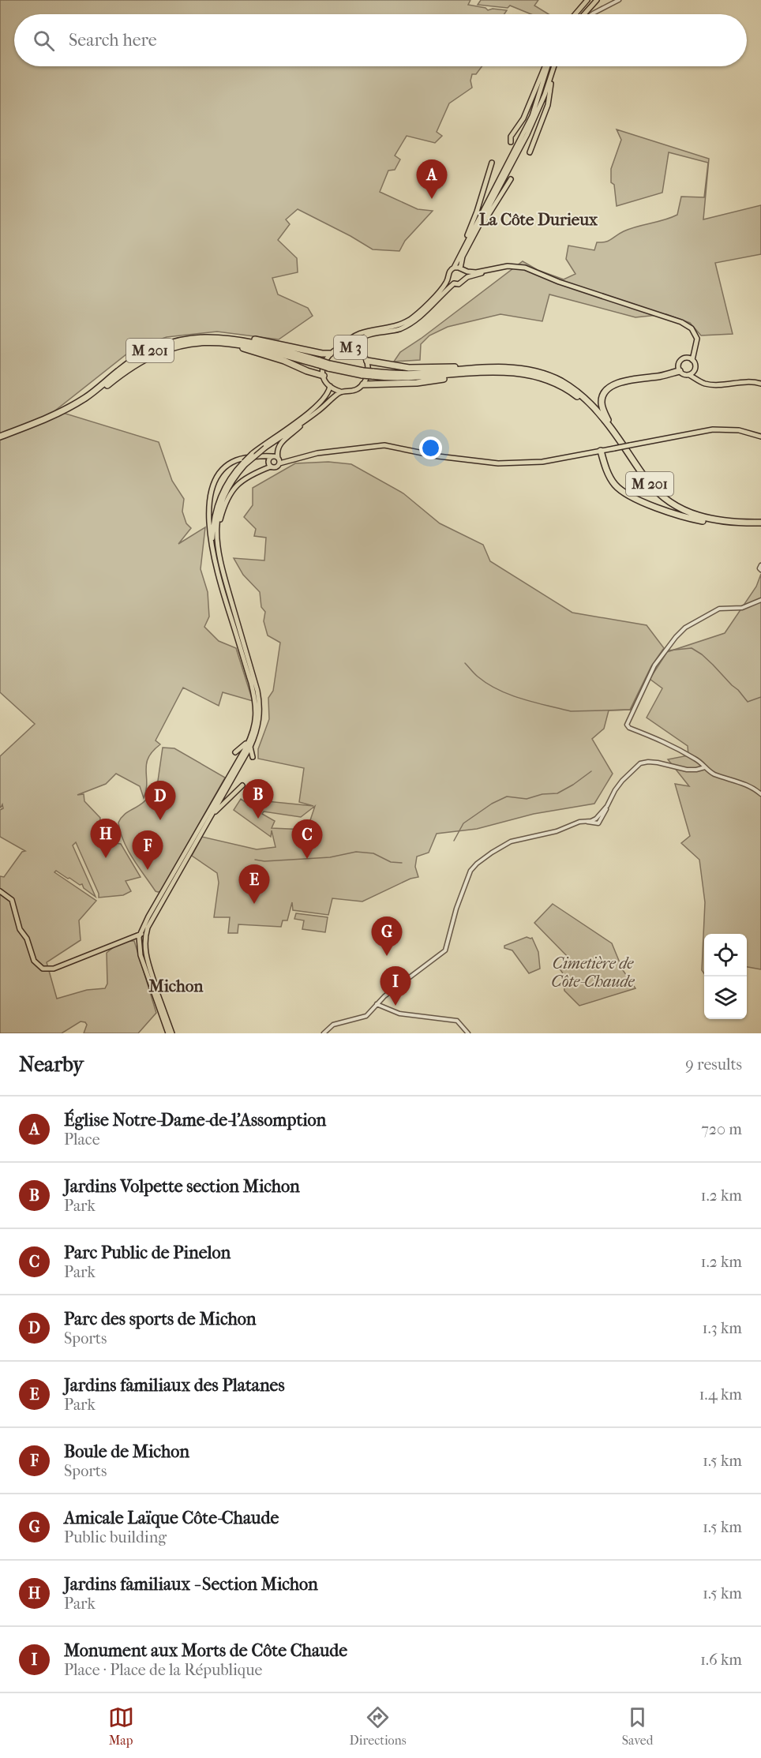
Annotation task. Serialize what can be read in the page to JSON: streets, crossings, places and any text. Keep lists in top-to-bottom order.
{
  "streets": {
    "highway": ["M 201"],
    "main road": ["M 3"]
  },
  "districts": ["La Côte Durieux", "Michon"],
  "parks": ["Cimetière de Côte-Chaude"],
  "page": {
    "search": "Search here",
    "pins": [
      "A",
      "B",
      "D",
      "H",
      "C",
      "F",
      "E",
      "G",
      "I"
    ],
    "heading": ["Nearby", "9 results"],
    "list": [
      {
        "mark": "A",
        "name": "Église Notre-Dame-de-l'Assomption",
        "note": "Place",
        "value": "720 m"
      },
      {
        "mark": "B",
        "name": "Jardins Volpette section Michon",
        "note": "Park",
        "value": "1.2 km"
      },
      {
        "mark": "C",
        "name": "Parc Public de Pinelon",
        "note": "Park",
        "value": "1.2 km"
      },
      {
        "mark": "D",
        "name": "Parc des sports de Michon",
        "note": "Sports",
        "value": "1.3 km"
      },
      {
        "mark": "E",
        "name": "Jardins familiaux des Platanes",
        "note": "Park",
        "value": "1.4 km"
      },
      {
        "mark": "F",
        "name": "Boule de Michon",
        "note": "Sports",
        "value": "1.5 km"
      },
      {
        "mark": "G",
        "name": "Amicale Laïque Côte-Chaude",
        "note": "Public building",
        "value": "1.5 km"
      },
      {
        "mark": "H",
        "name": "Jardins familiaux - Section Michon",
        "note": "Park",
        "value": "1.5 km"
      },
      {
        "mark": "I",
        "name": "Monument aux Morts de Côte Chaude",
        "note": "Place · Place de la République",
        "value": "1.6 km"
      }
    ],
    "nav": ["Map", "Directions", "Saved"]
  }
}
